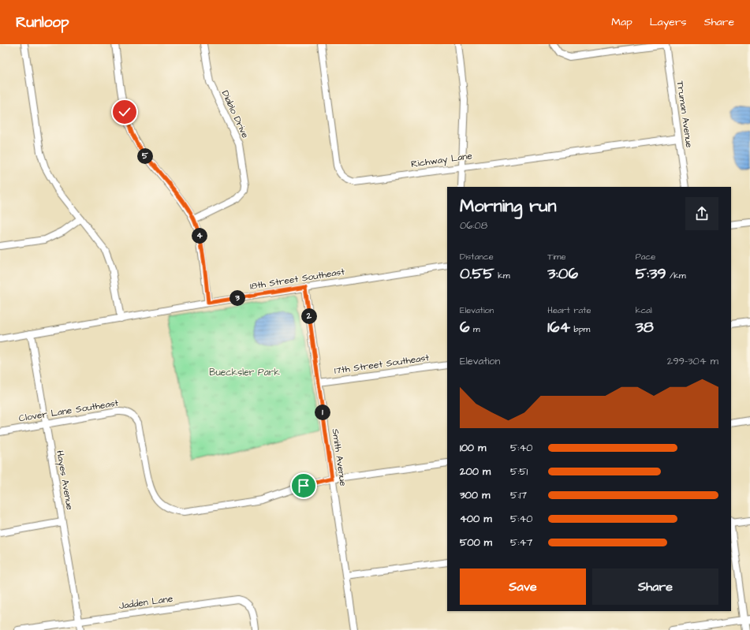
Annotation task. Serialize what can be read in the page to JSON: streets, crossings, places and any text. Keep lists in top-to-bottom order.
{
  "streets": {
    "street": [
      "Diablo Drive",
      "Truman Avenue",
      "Richway Lane",
      "18th Street Southeast",
      "17th Street Southeast",
      "Clover Lane Southeast",
      "Smith Avenue",
      "Hayes Avenue",
      "Jadden Lane"
    ]
  },
  "crossings": [
    ["Truman Avenue", "Richway Lane"],
    ["18th Street Southeast", "Smith Avenue"],
    ["18th Street Southeast", "Hayes Avenue"],
    ["17th Street Southeast", "Smith Avenue"],
    ["Clover Lane Southeast", "Smith Avenue"],
    ["Clover Lane Southeast", "Hayes Avenue"],
    ["Hayes Avenue", "Jadden Lane"]
  ],
  "parks": ["Buecksler Park"],
  "page": {
    "header": "Runloop",
    "nav": ["Map", "Layers", "Share"],
    "pins": [
      "5",
      "4",
      "3",
      "2",
      "1"
    ],
    "heading": ["Morning run", "06:08"],
    "stats": [
      ["Distance", "0.55 km"],
      ["Time", "3:06"],
      ["Pace", "5:39 /km"],
      ["Elevation", "6 m"],
      ["Heart rate", "164 bpm"],
      ["kcal", "38"]
    ],
    "chart": ["Elevation", "299–304 m"],
    "list": [
      {
        "name": "100 m",
        "note": "5:40"
      },
      {
        "name": "200 m",
        "note": "5:51"
      },
      {
        "name": "300 m",
        "note": "5:17"
      },
      {
        "name": "400 m",
        "note": "5:40"
      },
      {
        "name": "500 m",
        "note": "5:47"
      }
    ],
    "buttons": ["Save", "Share"]
  }
}
